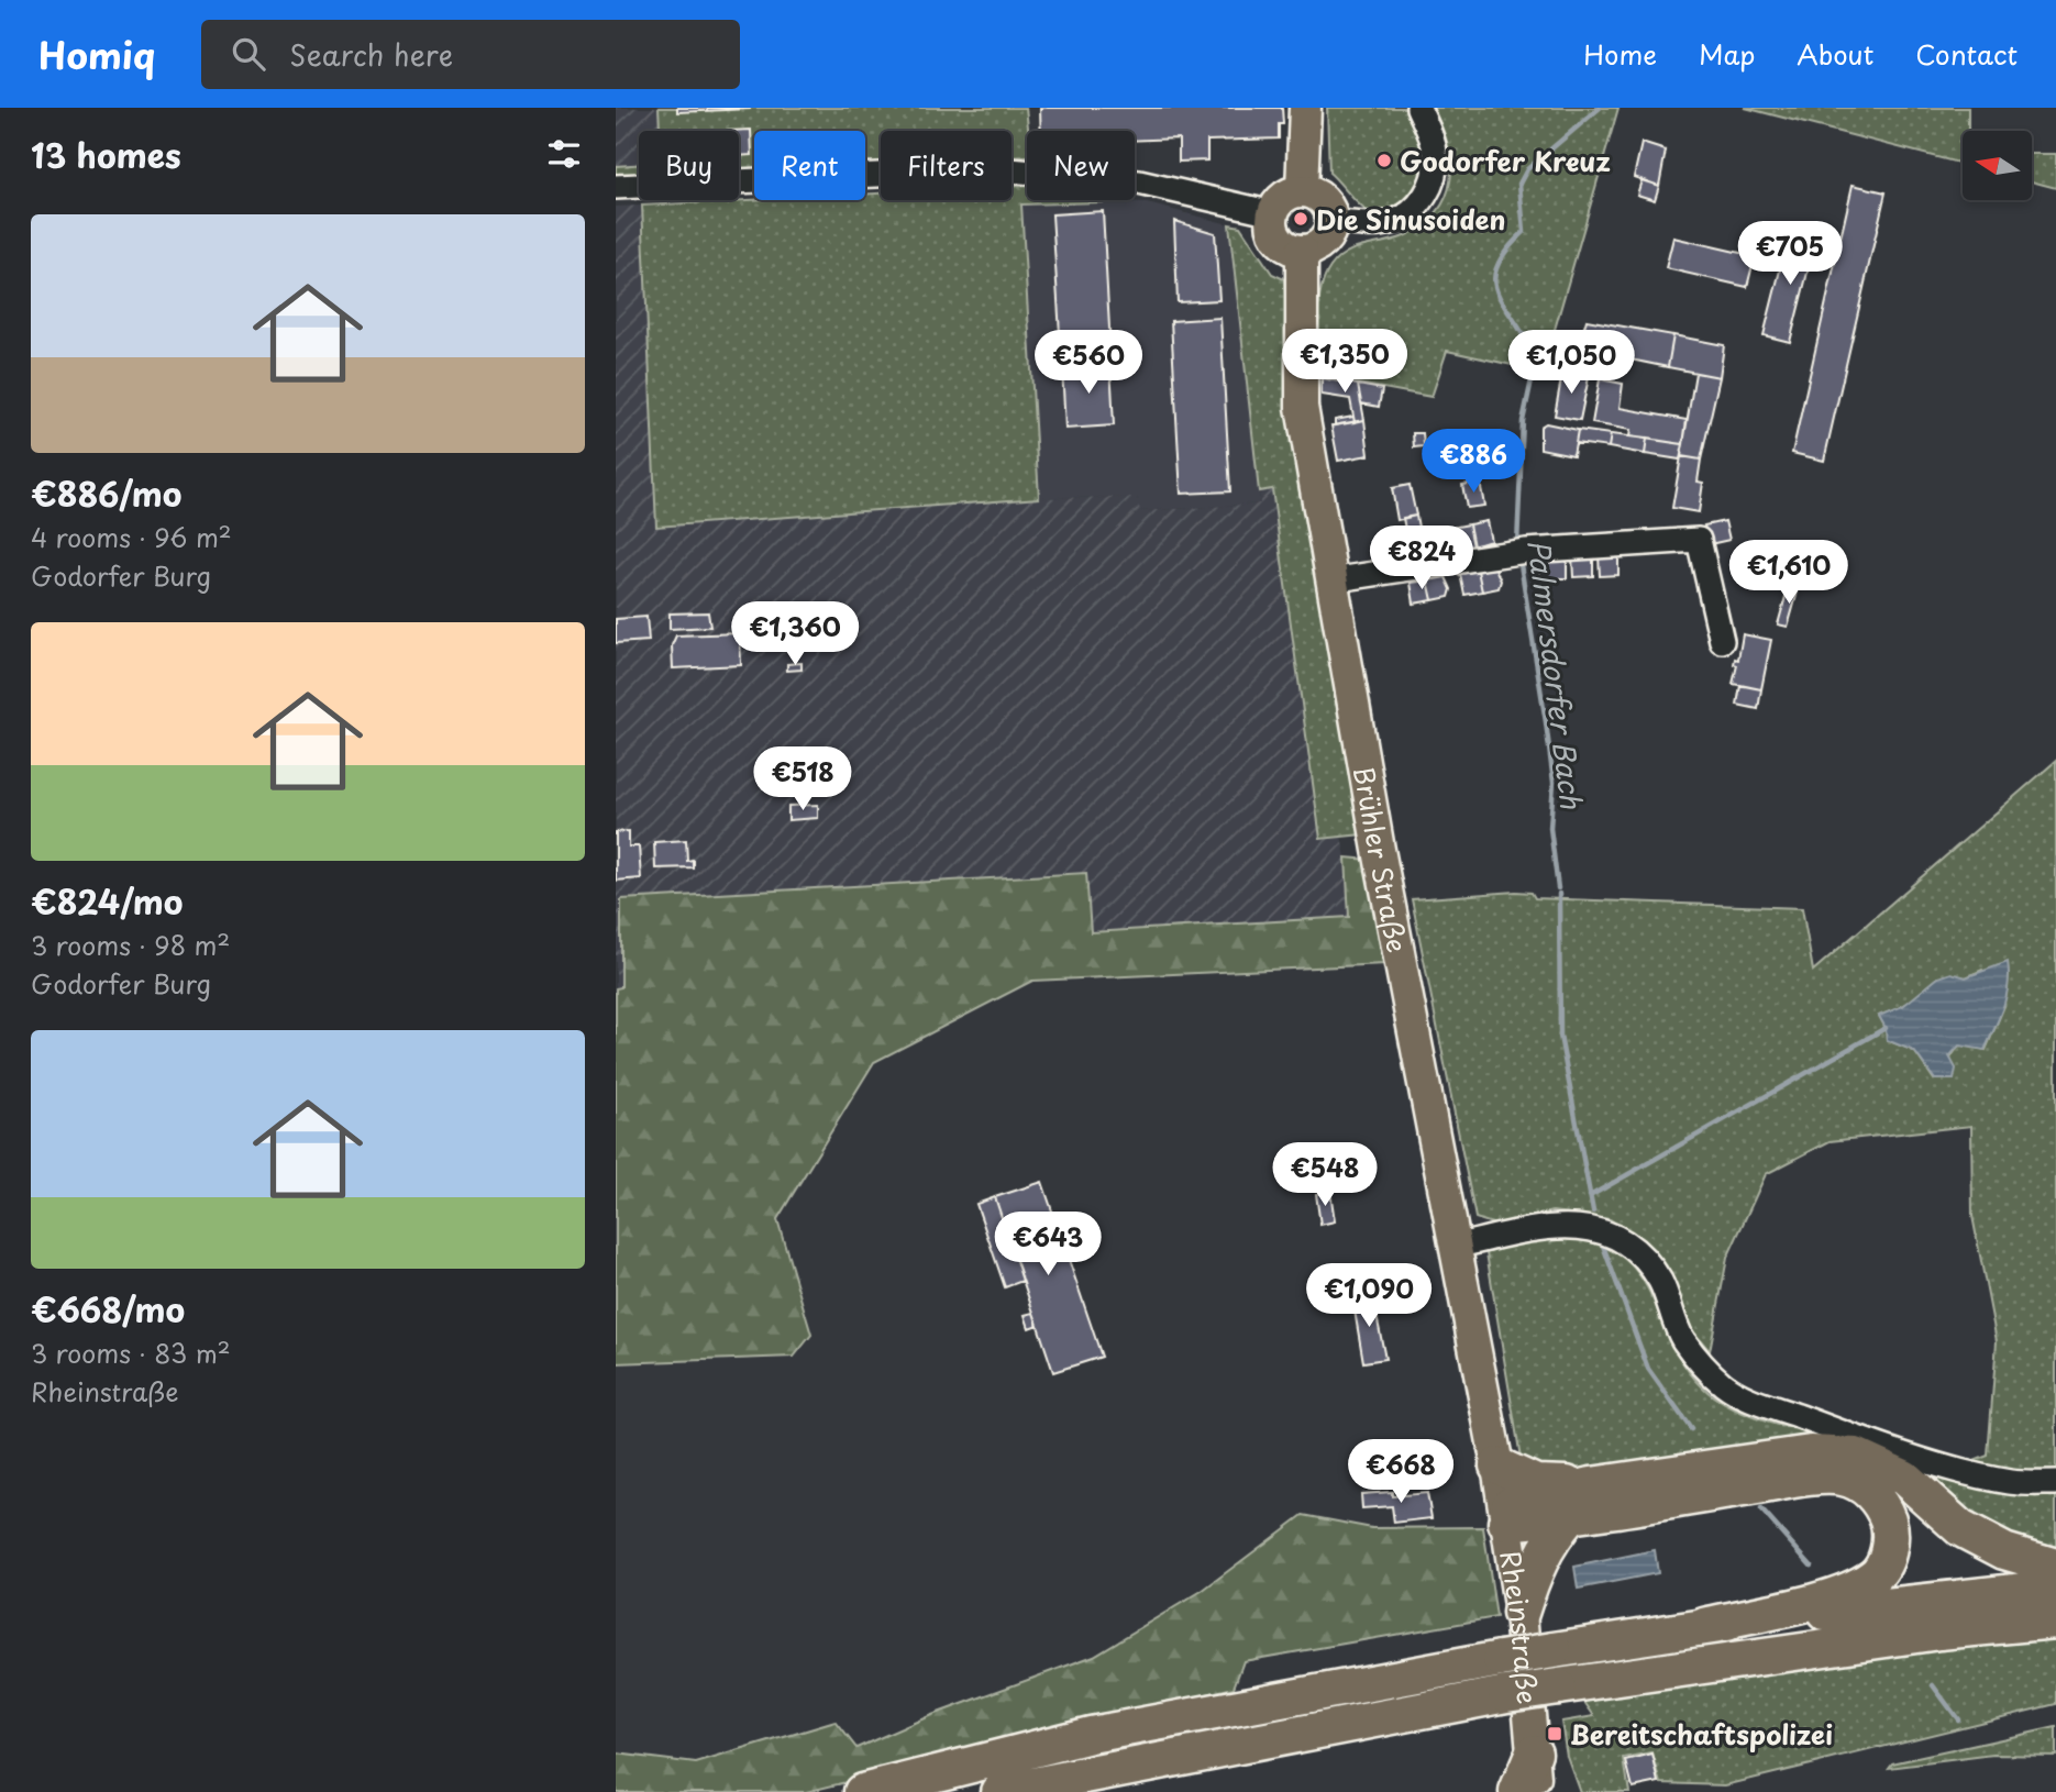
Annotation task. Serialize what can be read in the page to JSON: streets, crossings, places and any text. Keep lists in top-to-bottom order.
{
  "streets": {
    "main road": ["Brühler Straße", "Rheinstraße"]
  },
  "crossings": [
    ["Brühler Straße", "Rheinstraße"]
  ],
  "water": ["Palmersdorfer Bach"],
  "places": {
    "other": ["Godorfer Kreuz", "Die Sinusoiden"],
    "transit": ["Bereitschaftspolizei"]
  },
  "north": "left",
  "page": {
    "header": "Homiq",
    "search": "Search here",
    "nav": [
      "Home",
      "Map",
      "About",
      "Contact"
    ],
    "heading": "13 homes",
    "chip": [
      "Buy",
      "Rent",
      "Filters",
      "New"
    ],
    "list": [
      {
        "name": "€886/mo",
        "note": "4 rooms · 96 m² · Godorfer Burg"
      },
      {
        "name": "€824/mo",
        "note": "3 rooms · 98 m² · Godorfer Burg"
      },
      {
        "name": "€668/mo",
        "note": "3 rooms · 83 m² · Rheinstraße"
      }
    ],
    "price": [
      "€705",
      "€1,350",
      "€560",
      "€1,050",
      "€886",
      "€824",
      "€1,610",
      "€1,360",
      "€518",
      "€548",
      "€643",
      "€1,090",
      "€668"
    ]
  }
}
